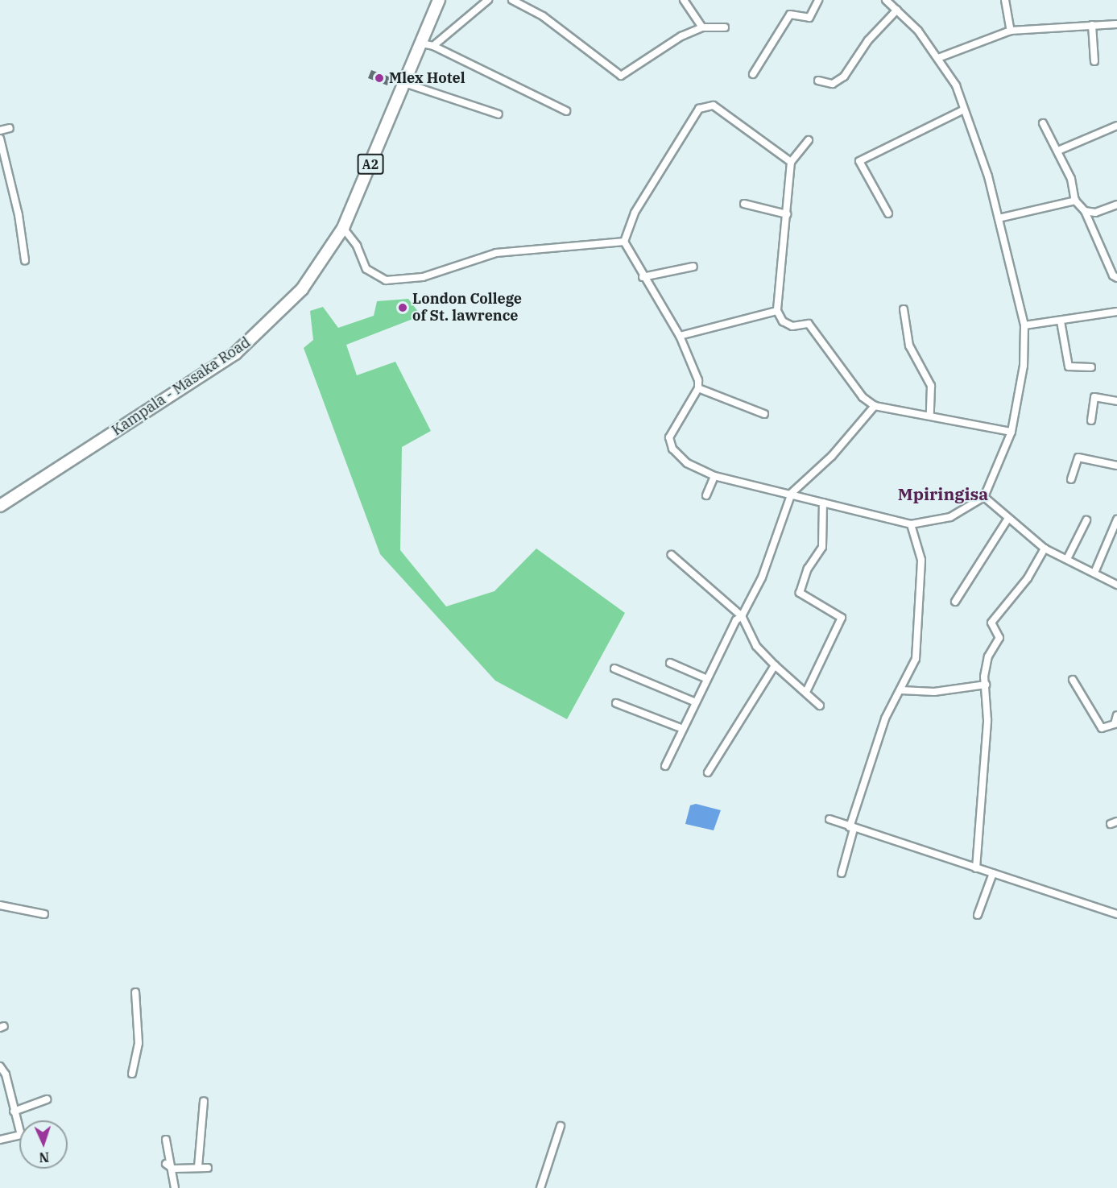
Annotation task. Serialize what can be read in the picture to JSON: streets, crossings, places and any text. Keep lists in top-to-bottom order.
{
  "streets": {
    "main road": ["A2", "Kampala - Masaka Road"]
  },
  "districts": ["Mpiringisa"],
  "places": ["Mlex Hotel", "London College of St. lawrence"],
  "north": "bottom"
}
